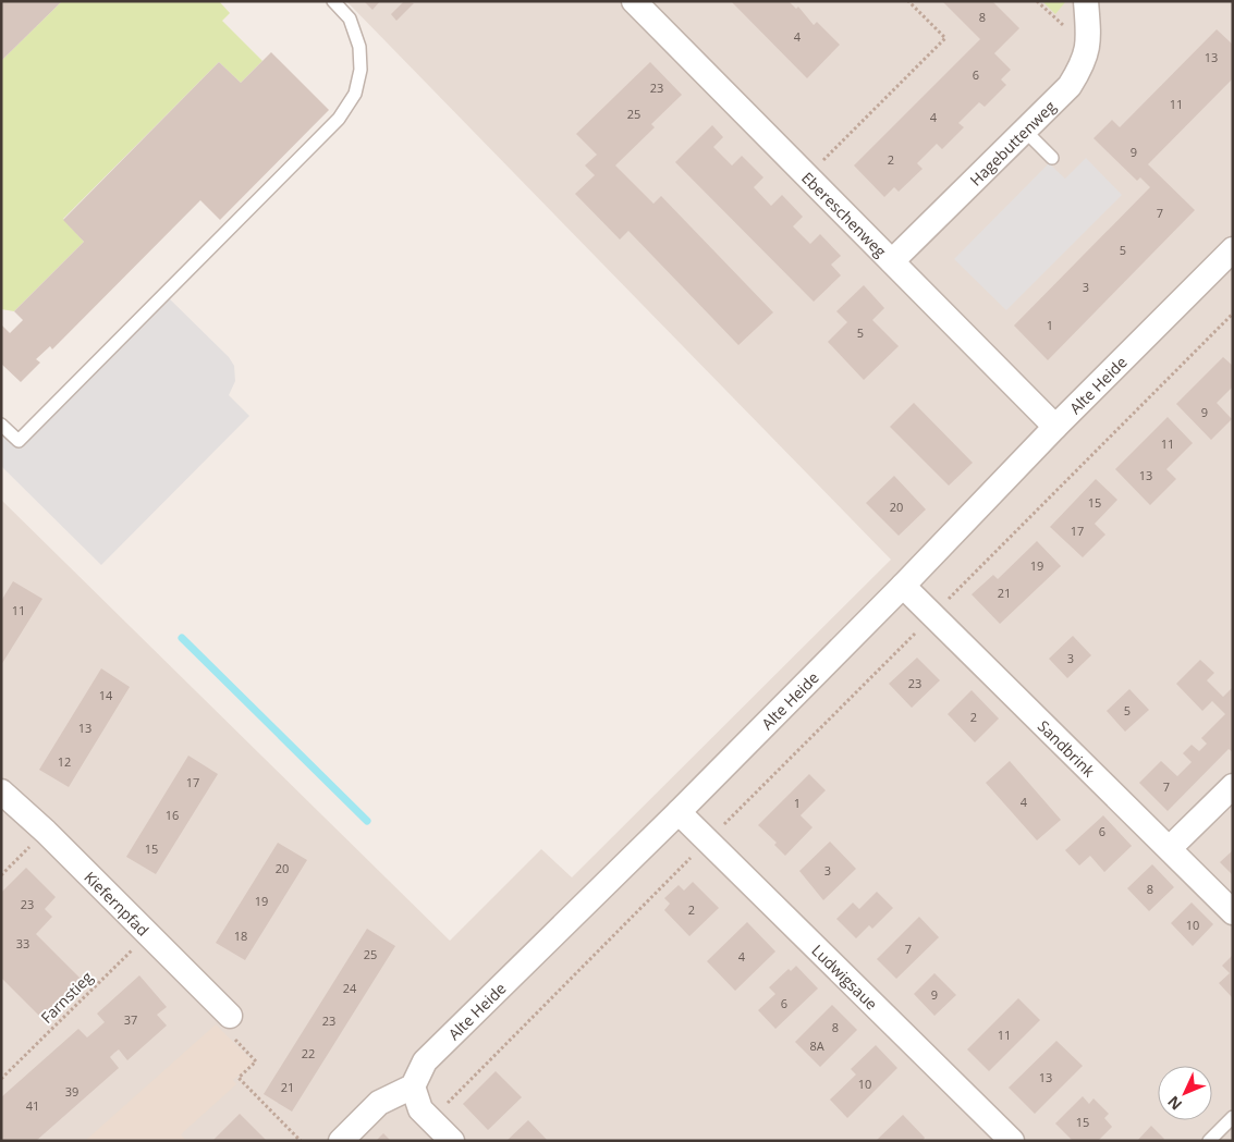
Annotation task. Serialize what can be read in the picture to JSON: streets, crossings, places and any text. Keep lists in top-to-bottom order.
{
  "streets": {
    "street": [
      "Hagebuttenweg",
      "Ebereschenweg",
      "Alte Heide",
      "Sandbrink",
      "Kiefernpfad",
      "Ludwigsaue"
    ],
    "path": ["Farnstieg"]
  },
  "crossings": [
    ["Hagebuttenweg", "Ebereschenweg"],
    ["Ebereschenweg", "Alte Heide"],
    ["Alte Heide", "Sandbrink"],
    ["Alte Heide", "Ludwigsaue"],
    ["Kiefernpfad", "Farnstieg"]
  ],
  "house_numbers": [
    "8",
    "4",
    "13",
    "6",
    "23",
    "11",
    "25",
    "4",
    "9",
    "2",
    "7",
    "5",
    "3",
    "1",
    "5",
    "9",
    "11",
    "13",
    "15",
    "20",
    "17",
    "19",
    "21",
    "11",
    "3",
    "23",
    "14",
    "5",
    "2",
    "13",
    "12",
    "17",
    "7",
    "4",
    "1",
    "16",
    "6",
    "15",
    "20",
    "3",
    "8",
    "19",
    "23",
    "2",
    "10",
    "18",
    "33",
    "7",
    "25",
    "4",
    "24",
    "9",
    "6",
    "37",
    "23",
    "8",
    "11",
    "8A",
    "22",
    "13",
    "10",
    "21",
    "39",
    "41",
    "15"
  ],
  "north": "bottom left"
}
